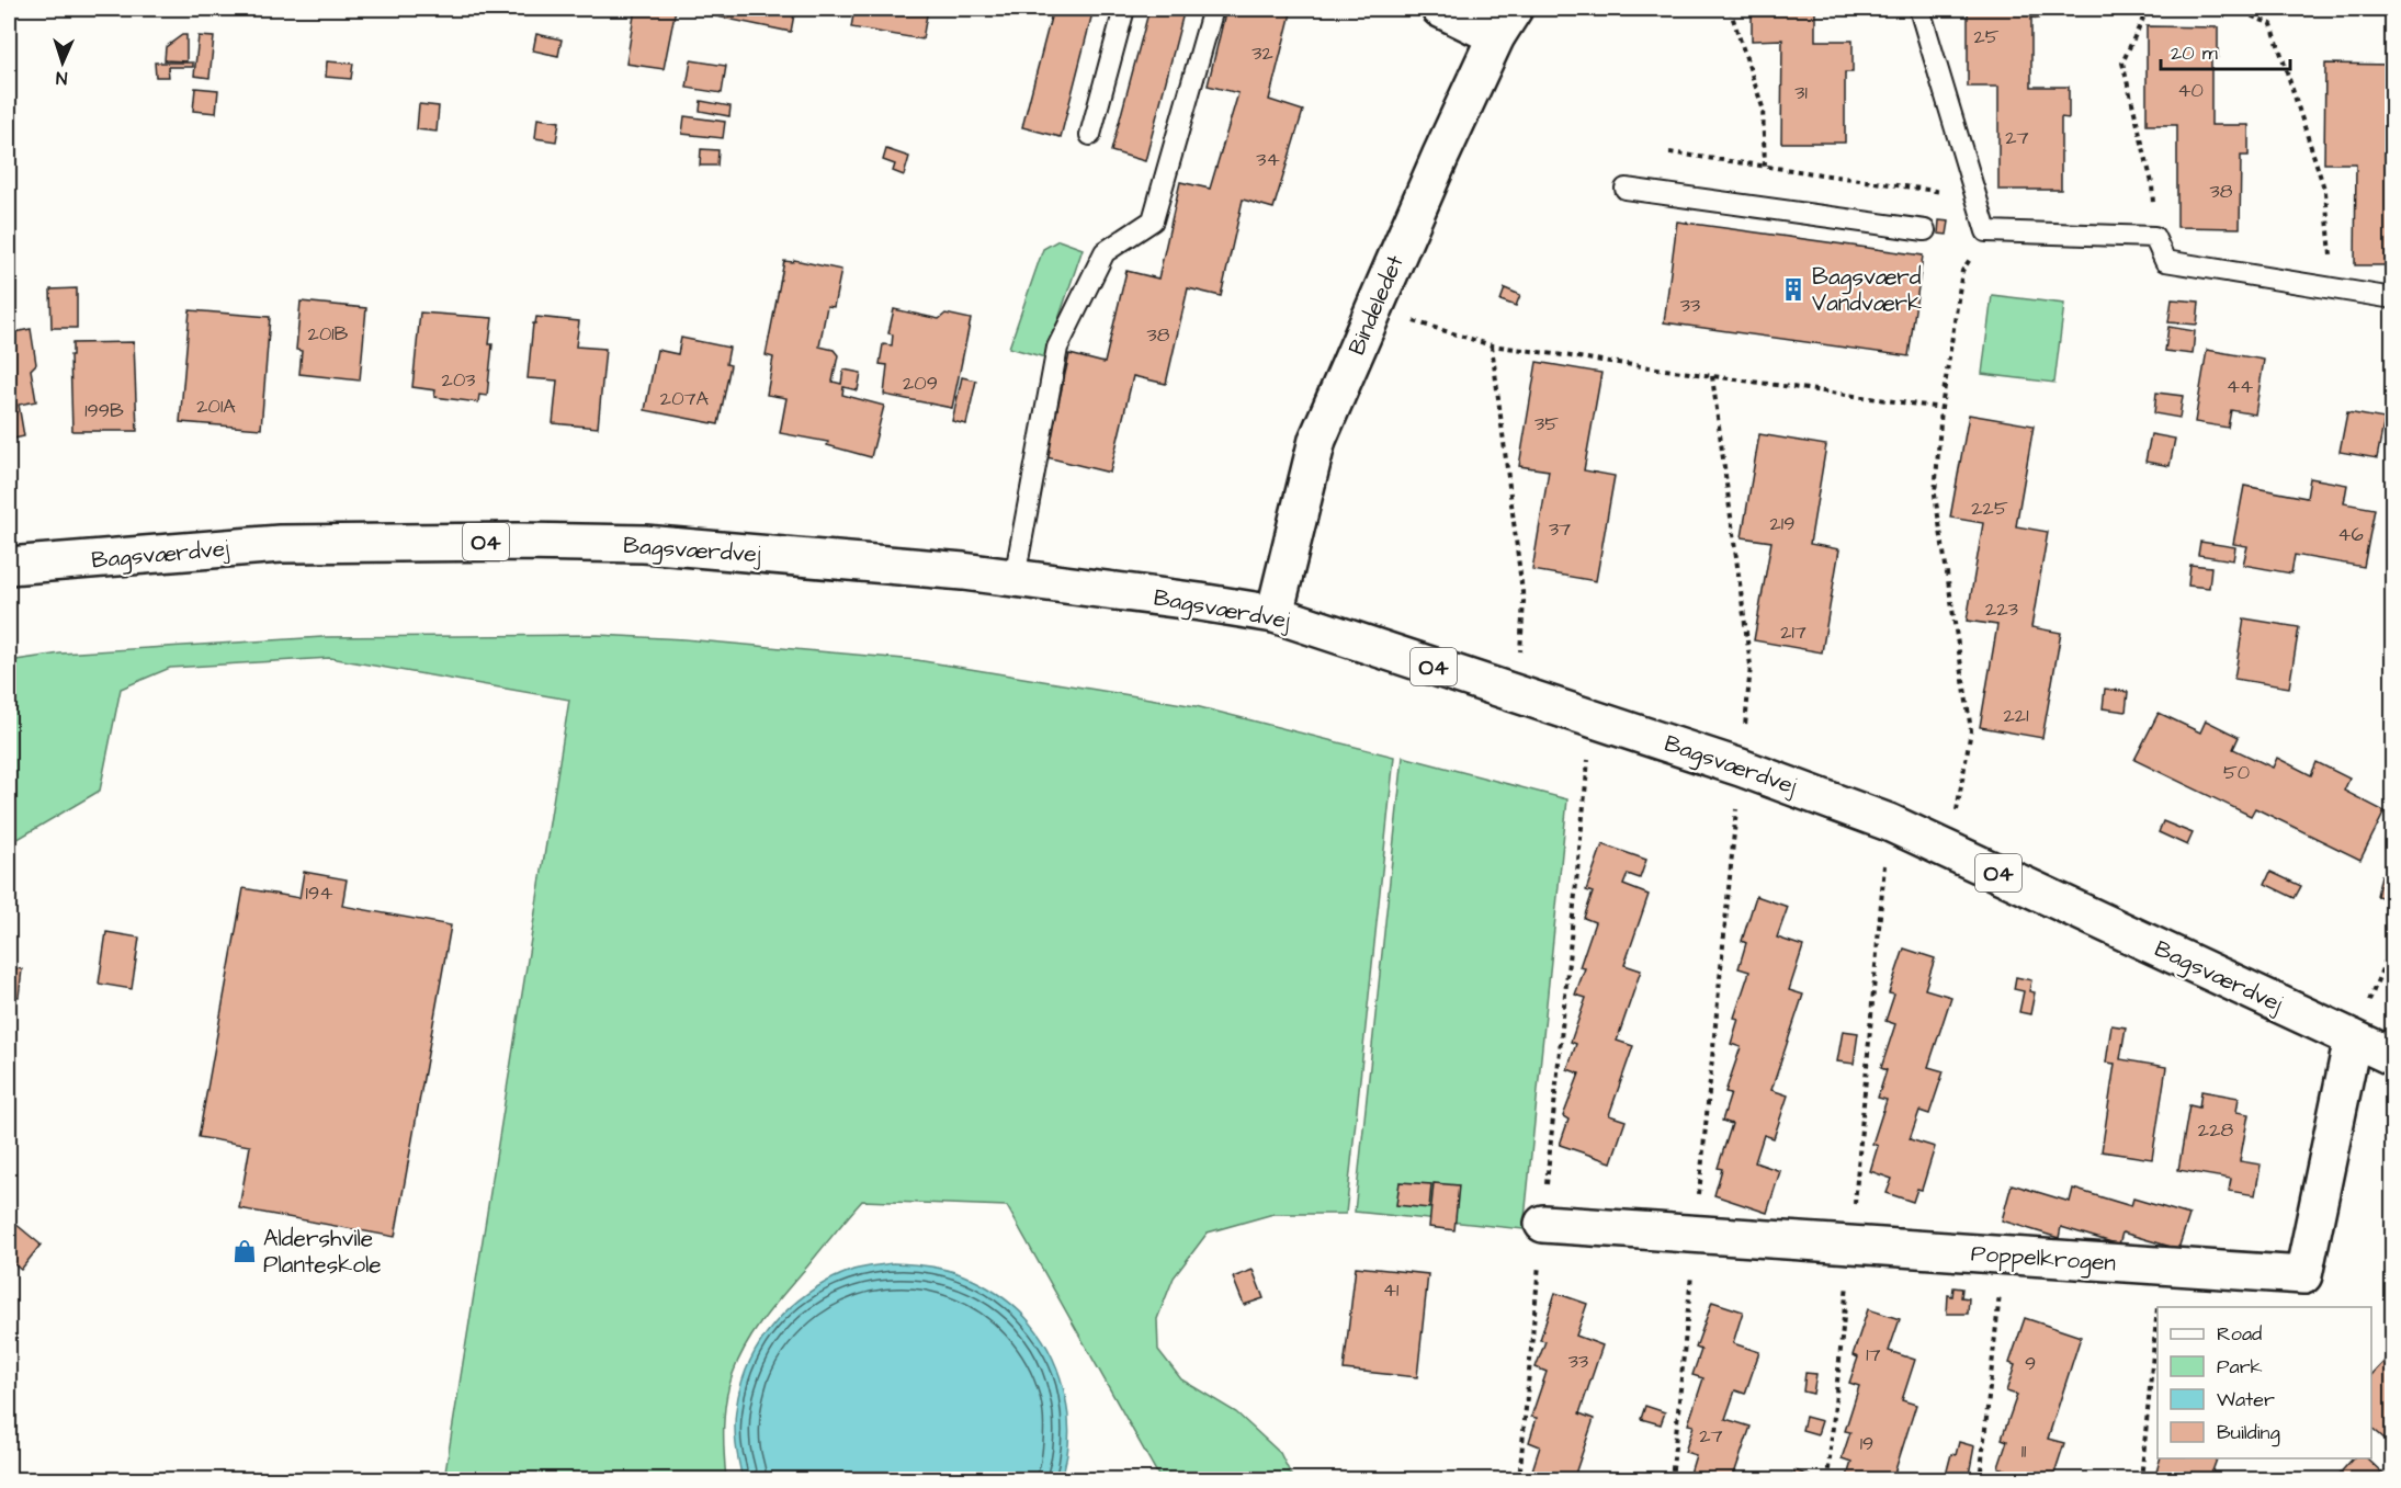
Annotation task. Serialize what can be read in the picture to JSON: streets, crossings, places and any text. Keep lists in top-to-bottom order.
{
  "streets": {
    "main road": [
      "Bindeledet",
      "O4",
      "Bagsværdvej",
      "Poppelkrogen"
    ]
  },
  "crossings": [
    ["Bindeledet", "Bagsværdvej"],
    ["Bagsværdvej", "Poppelkrogen"]
  ],
  "places": {
    "building": ["Bagsværd Vandværk"],
    "shop": ["Aldershvile Planteskole"]
  },
  "house_numbers": [
    "25",
    "32",
    "40",
    "31",
    "27",
    "34",
    "38",
    "33",
    "201B",
    "38",
    "203",
    "209",
    "44",
    "207A",
    "201A",
    "199B",
    "35",
    "225",
    "219",
    "37",
    "46",
    "223",
    "217",
    "221",
    "50",
    "194",
    "228",
    "41",
    "17",
    "33",
    "9",
    "27",
    "19",
    "11"
  ],
  "legend": [
    "Road",
    "Park",
    "Water",
    "Building"
  ],
  "scale_bar": "20 m",
  "north": "bottom"
}
